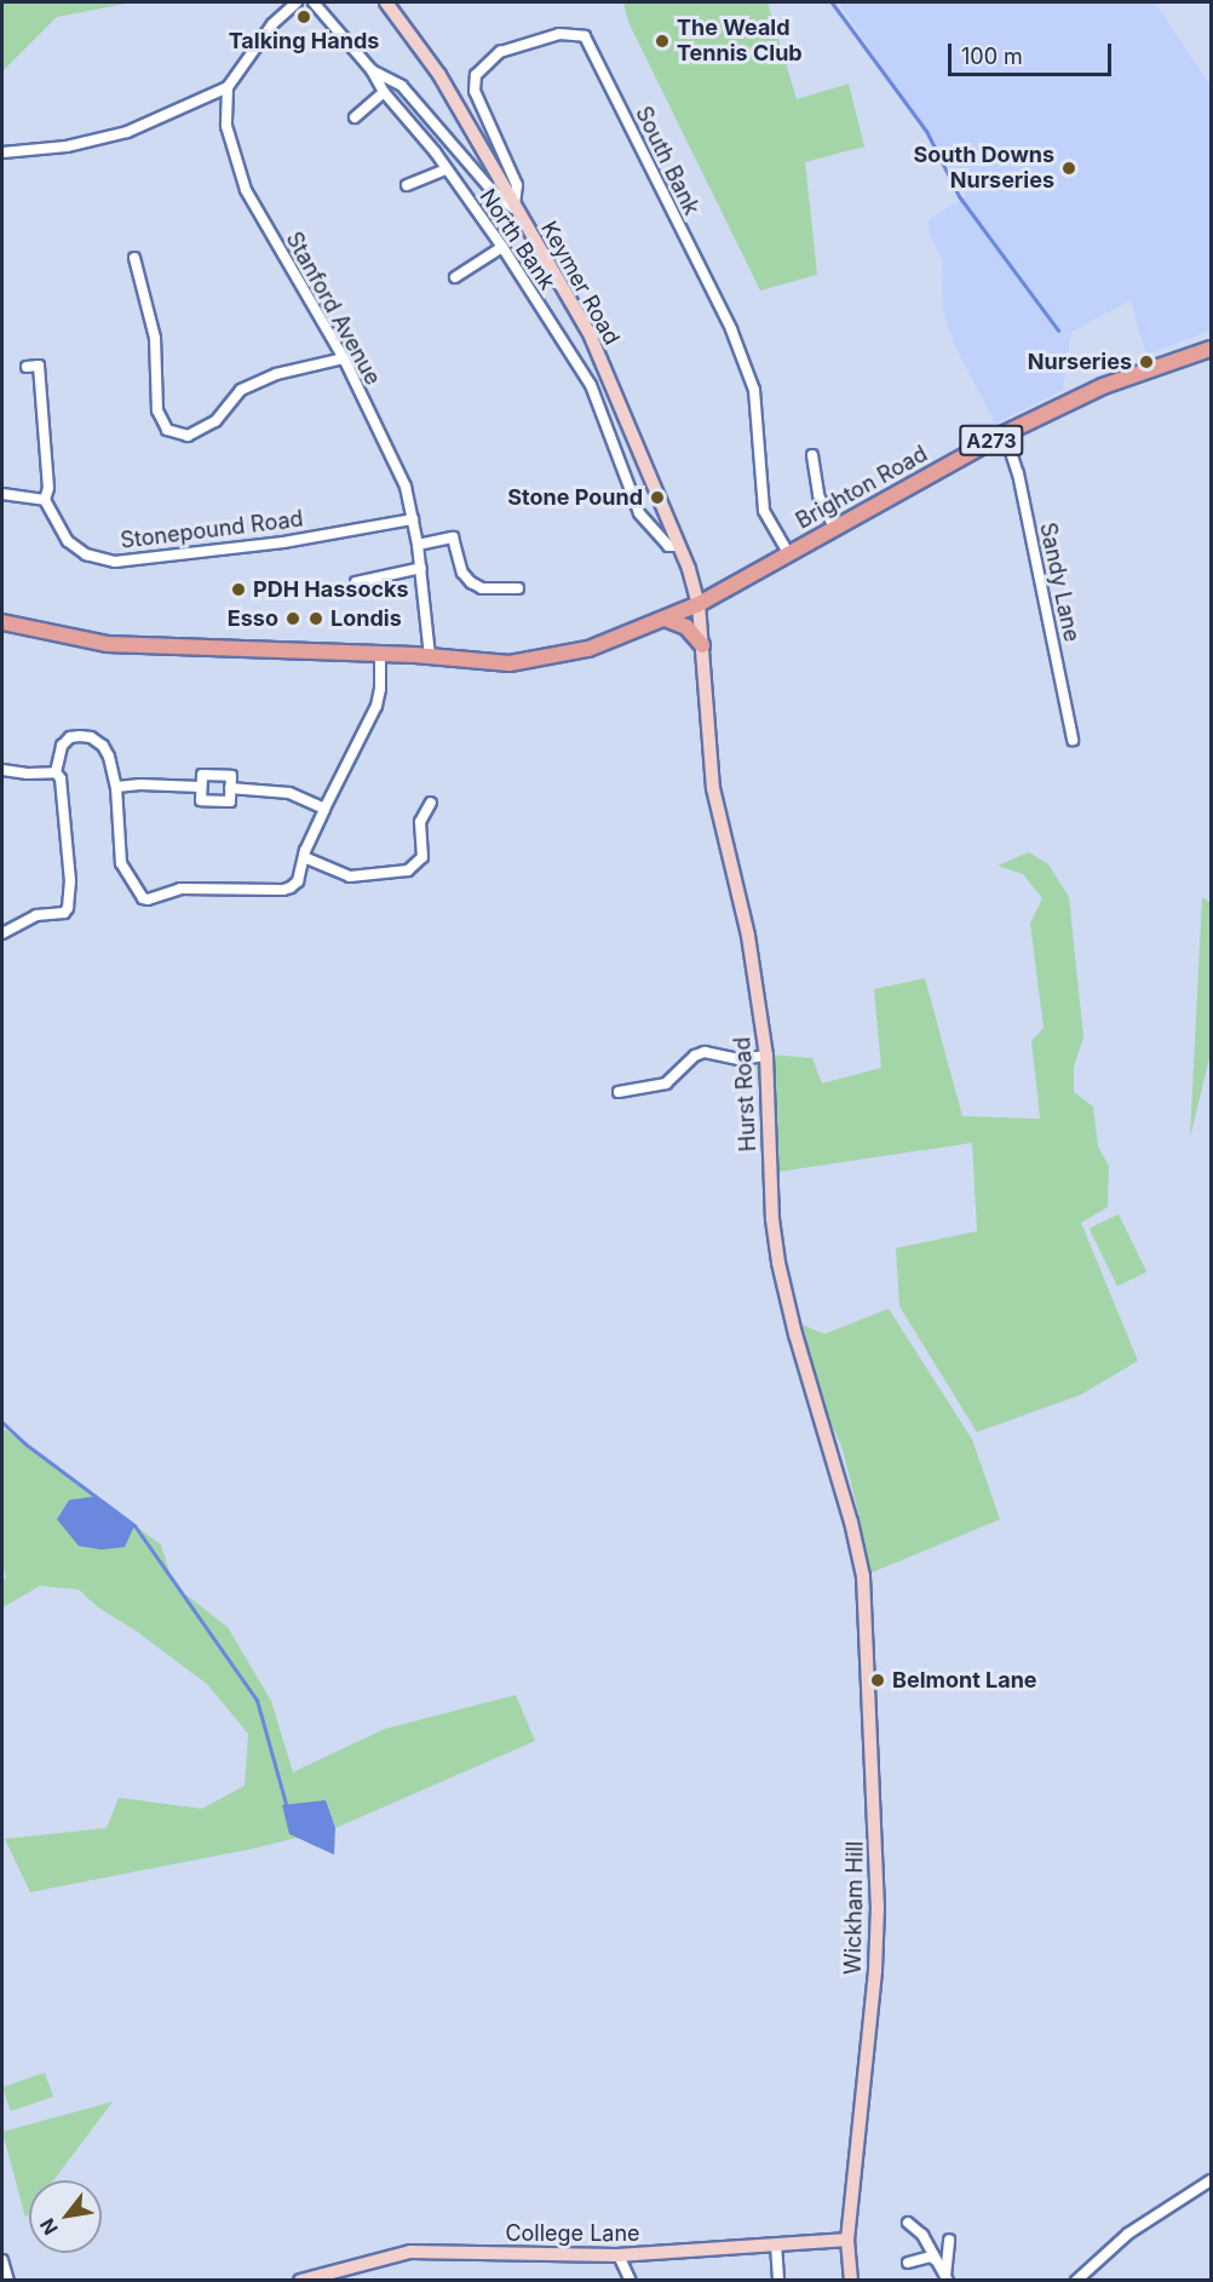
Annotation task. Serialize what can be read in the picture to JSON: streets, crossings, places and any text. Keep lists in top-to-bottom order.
{
  "streets": {
    "main road": [
      "Keymer Road",
      "A273",
      "Brighton Road",
      "Hurst Road",
      "Wickham Hill",
      "College Lane"
    ],
    "street": [
      "South Bank",
      "North Bank",
      "Stanford Avenue",
      "Stonepound Road",
      "Sandy Lane"
    ]
  },
  "crossings": [
    ["South Bank", "Keymer Road"],
    ["South Bank", "Brighton Road"],
    ["North Bank", "Keymer Road"],
    ["Keymer Road", "A273"],
    ["Keymer Road", "Brighton Road"],
    ["Keymer Road", "Hurst Road"],
    ["Stanford Avenue", "A273"],
    ["Stanford Avenue", "Stonepound Road"],
    ["A273", "Brighton Road"],
    ["A273", "Hurst Road"],
    ["Brighton Road", "Sandy Lane"],
    ["Brighton Road", "Hurst Road"],
    ["Hurst Road", "Wickham Hill"],
    ["Wickham Hill", "College Lane"]
  ],
  "places": [
    "Talking Hands",
    "The Weald Tennis Club",
    "South Downs Nurseries",
    "Nurseries",
    "Stone Pound",
    "PDH Hassocks",
    "Esso",
    "Londis",
    "Belmont Lane"
  ],
  "scale_bar": "100 m",
  "north": "bottom left"
}
